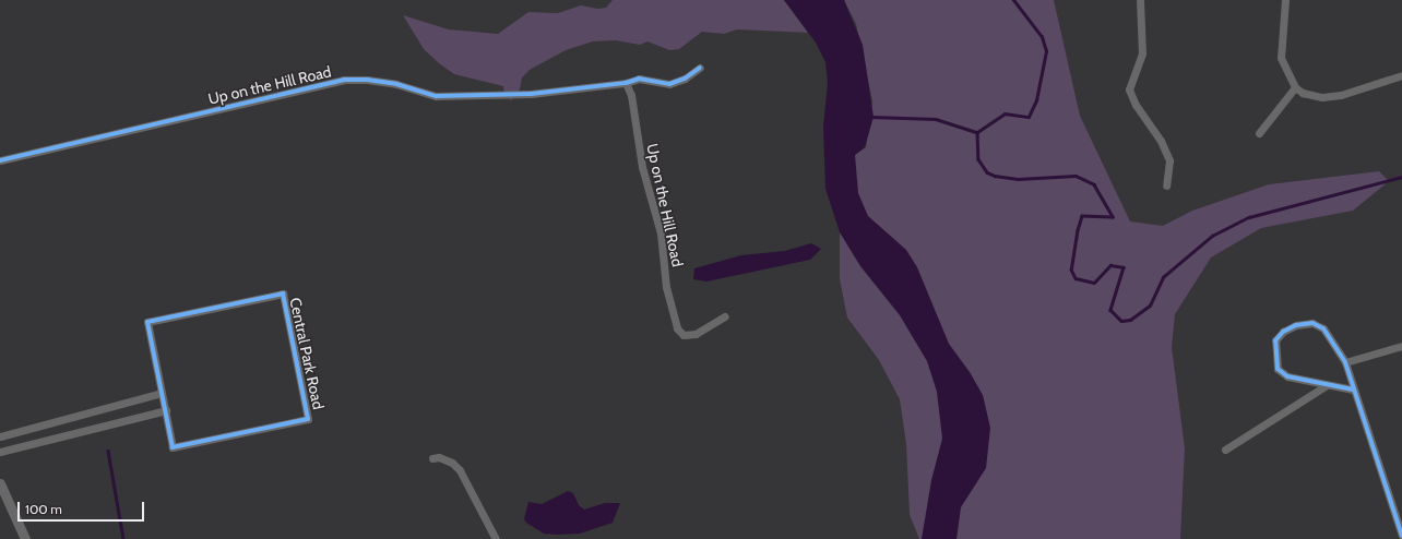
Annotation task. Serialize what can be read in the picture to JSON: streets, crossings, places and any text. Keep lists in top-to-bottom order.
{
  "streets": {
    "street": ["Up on the Hill Road", "Central Park Road"]
  },
  "scale_bar": "100 m"
}
